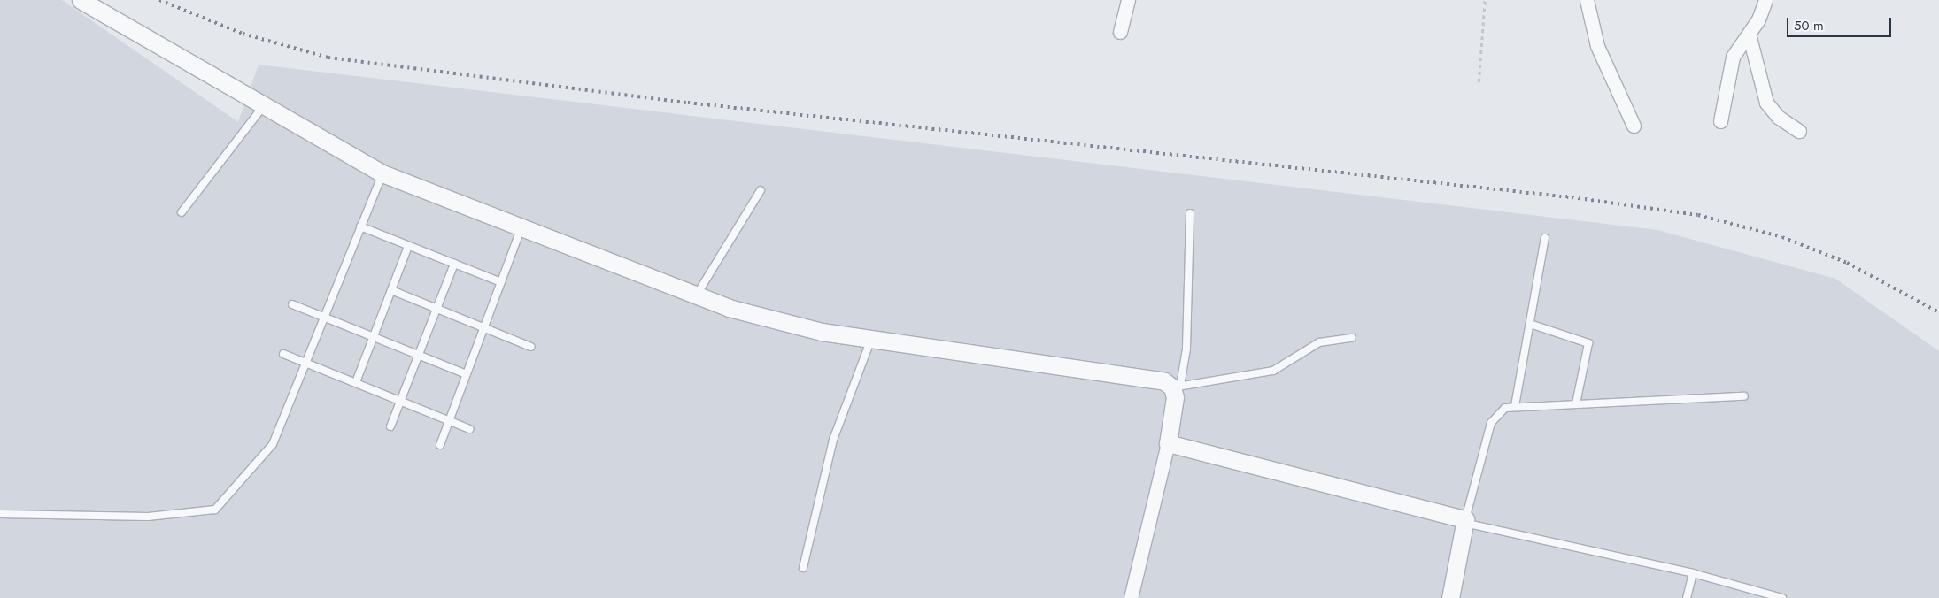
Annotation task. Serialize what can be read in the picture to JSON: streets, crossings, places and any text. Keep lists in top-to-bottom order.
{
  "scale_bar": "50 m"
}
